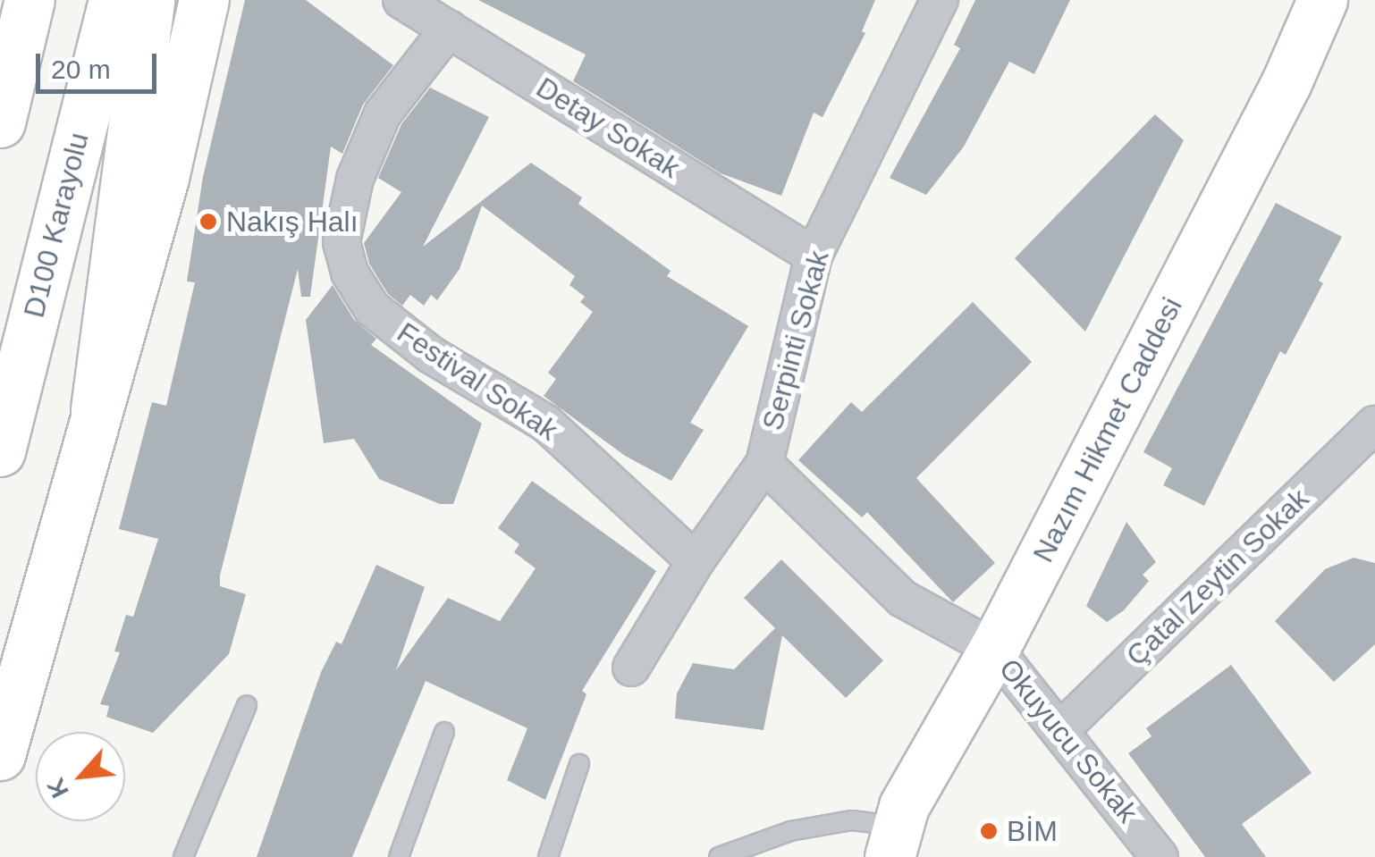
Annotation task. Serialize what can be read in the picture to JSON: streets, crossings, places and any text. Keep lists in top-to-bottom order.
{
  "streets": {
    "main road": ["D100 Karayolu", "Nazım Hikmet Caddesi"],
    "street": [
      "Detay Sokak",
      "Serpinti Sokak",
      "Festival Sokak",
      "Çatal Zeytin Sokak",
      "Okuyucu Sokak"
    ]
  },
  "crossings": [
    ["Detay Sokak", "Serpinti Sokak"],
    ["Detay Sokak", "Festival Sokak"],
    ["Serpinti Sokak", "Festival Sokak"],
    ["Serpinti Sokak", "Okuyucu Sokak"],
    ["Nazım Hikmet Caddesi", "Okuyucu Sokak"],
    ["Çatal Zeytin Sokak", "Okuyucu Sokak"]
  ],
  "places": ["Nakış Halı", "BİM"],
  "scale_bar": "20 m",
  "north": "bottom left"
}
